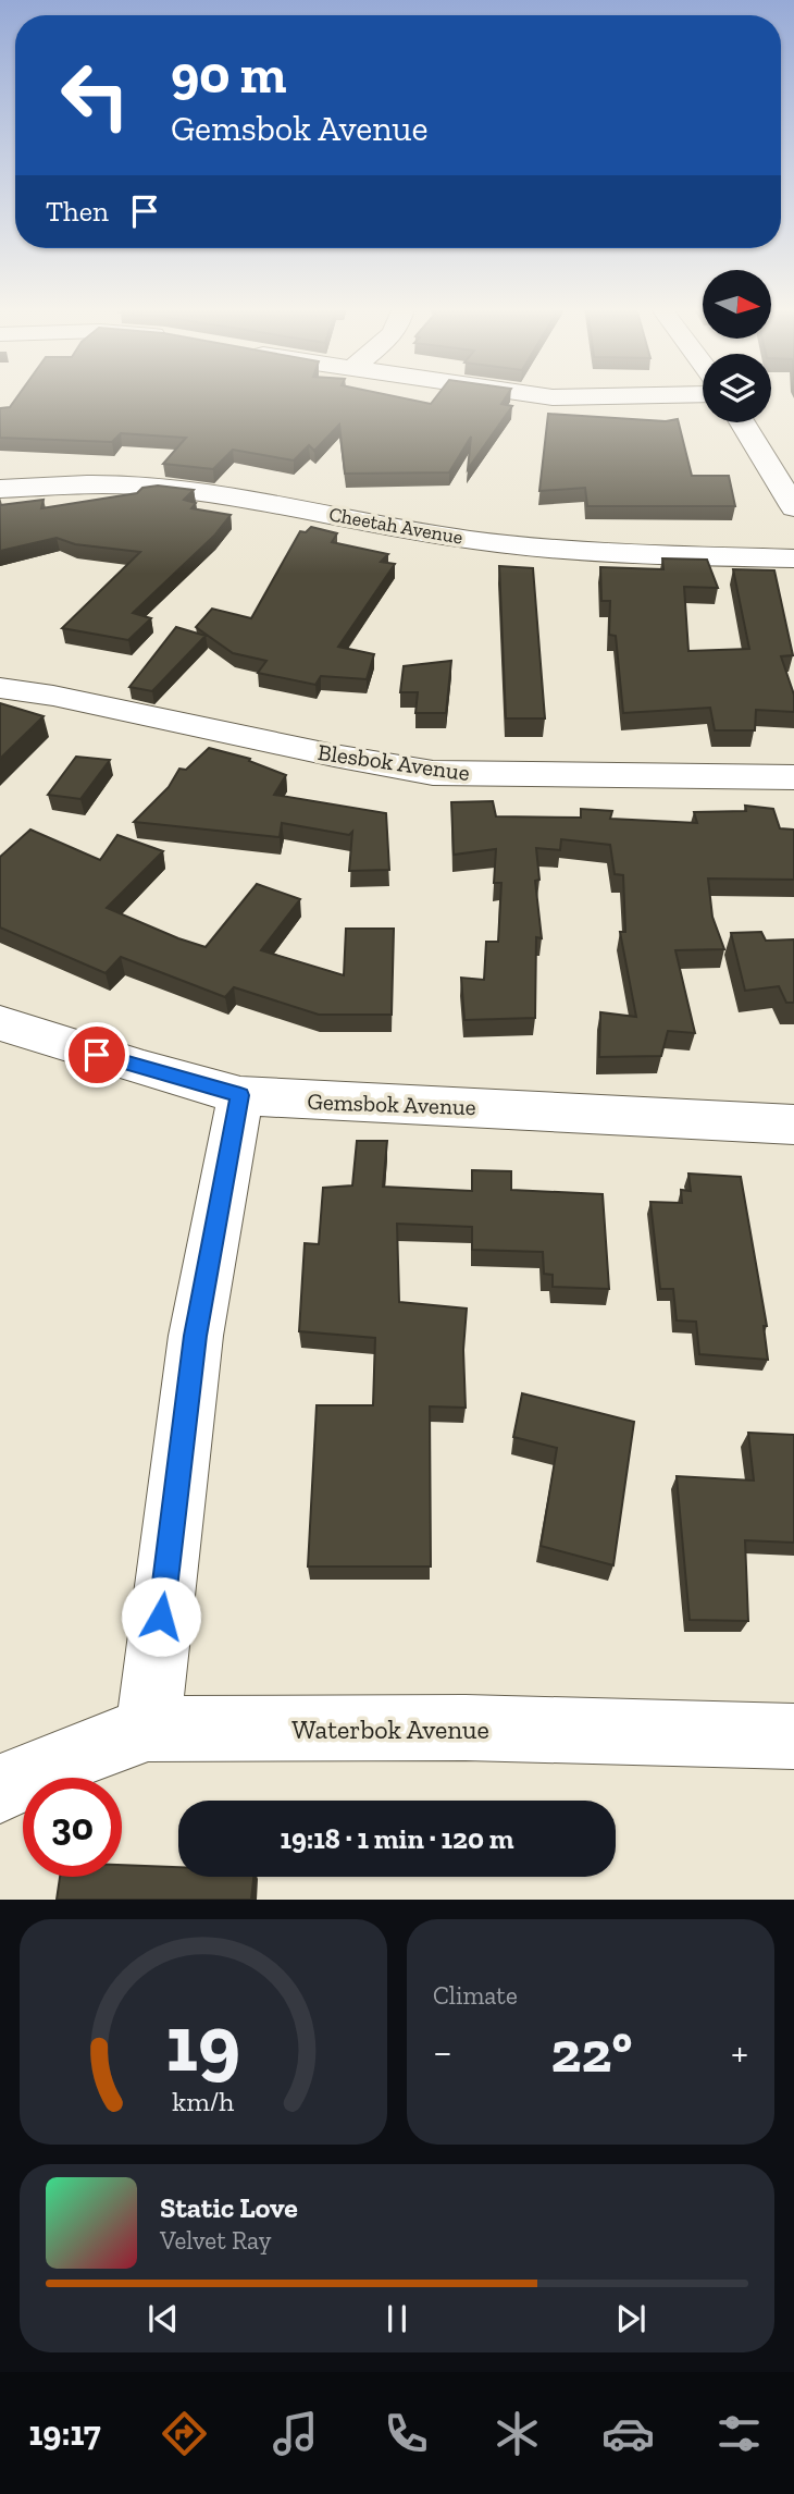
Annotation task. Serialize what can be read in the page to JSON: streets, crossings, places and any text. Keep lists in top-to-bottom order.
{
  "streets": {
    "street": [
      "Cheetah Avenue",
      "Blesbok Avenue",
      "Gemsbok Avenue",
      "Waterbok Avenue"
    ]
  },
  "north": "right",
  "page": {
    "turn": ["90 m", "Gemsbok Avenue"],
    "then": "Then",
    "limit": "30",
    "trip": "19:18 · 1 min · 120 m",
    "tile": "Climate",
    "heat": ["−", "22°", "+"],
    "song": ["Static Love", "Velvet Ray"],
    "tabs": "19:17",
    "gauge": ["19", "km/h"]
  }
}
